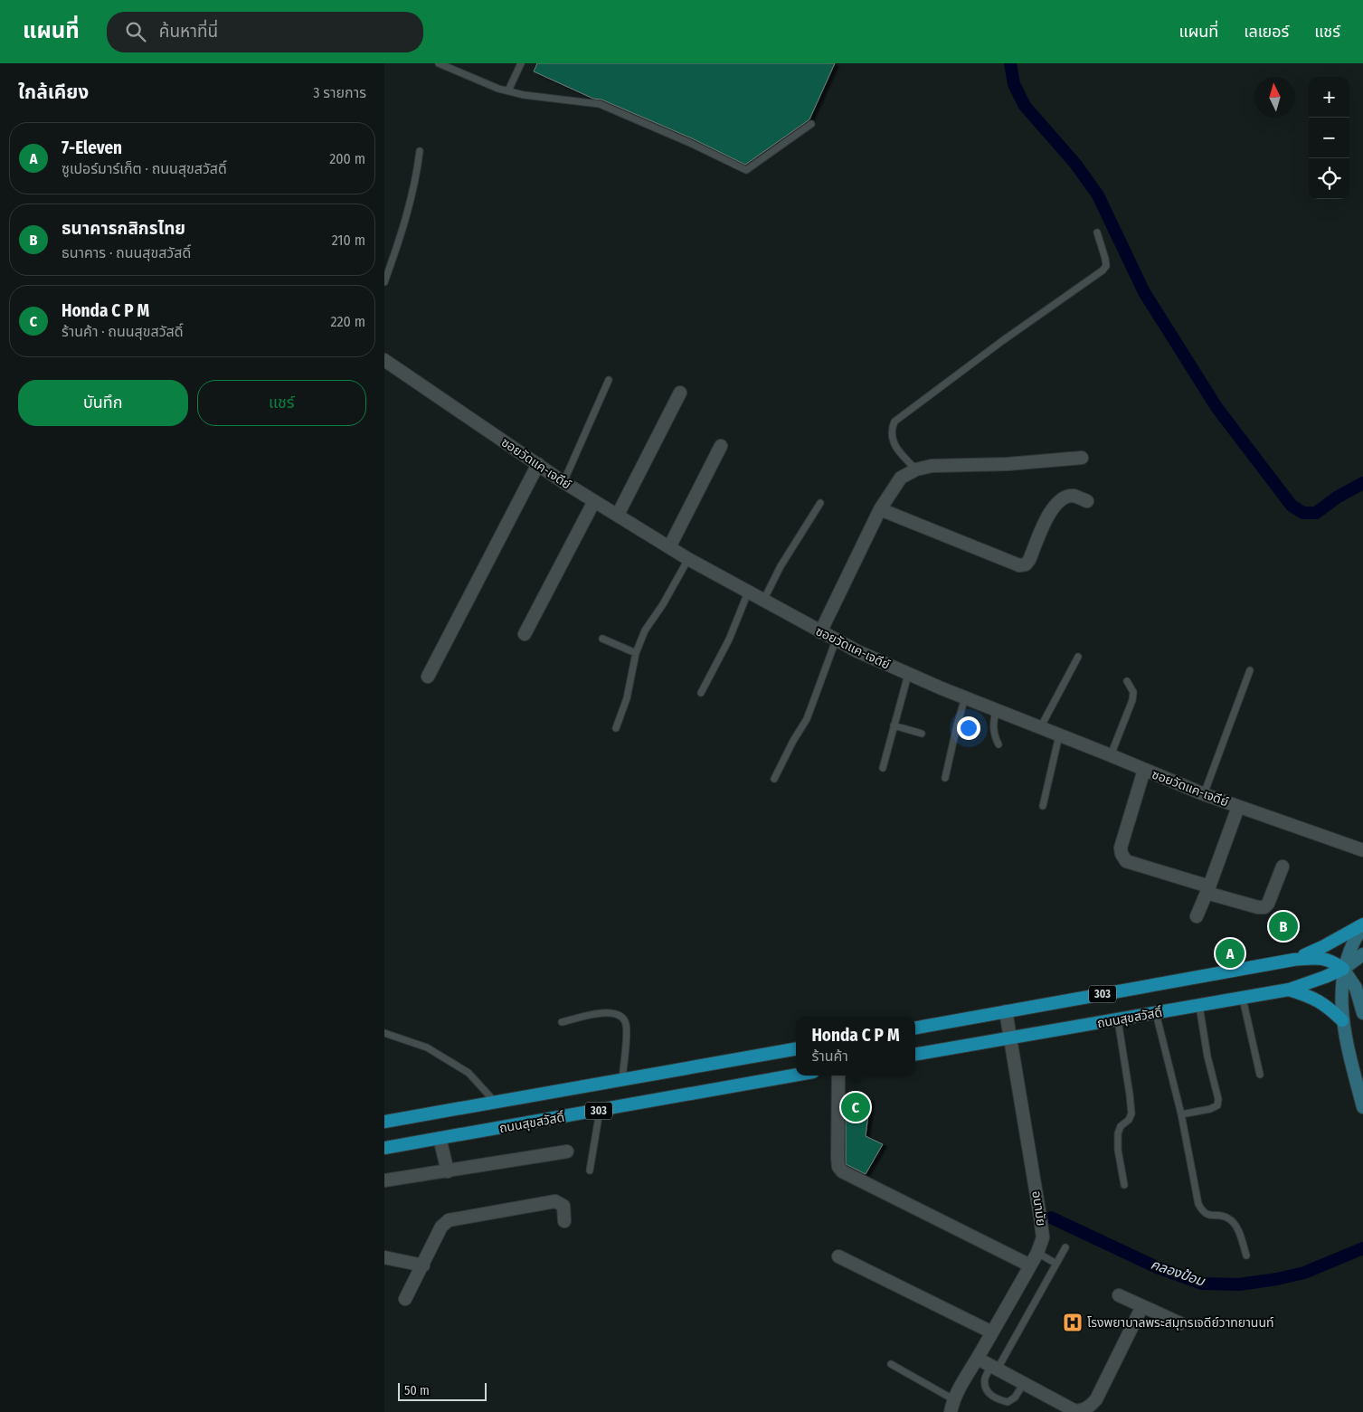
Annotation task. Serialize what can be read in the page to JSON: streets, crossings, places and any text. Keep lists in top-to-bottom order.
{
  "streets": {
    "main road": ["303", "ถนนสุขสวัสดิ์"],
    "street": ["ซอยวัดแค-เจดีย์", "อนามัย"]
  },
  "crossings": [
    ["303", "ถนนสุขสวัสดิ์"],
    ["303", "อนามัย"],
    ["ถนนสุขสวัสดิ์", "อนามัย"]
  ],
  "water": ["คลองป้อม"],
  "places": {
    "hospital": ["โรงพยาบาลพระสมุทรเจดีย์วาทยานนท์"]
  },
  "scale_bar": "50 m",
  "north": "top",
  "page": {
    "header": "แผนที่",
    "search": "ค้นหาที่นี่",
    "nav": ["แผนที่", "เลเยอร์", "แชร์"],
    "heading": ["ใกล้เคียง", "3 รายการ"],
    "map_buttons": ["+", "−"],
    "list": [
      {
        "mark": "A",
        "name": "7-Eleven",
        "note": "ซูเปอร์มาร์เก็ต · ถนนสุขสวัสดิ์",
        "value": "200 m"
      },
      {
        "mark": "B",
        "name": "ธนาคารกสิกรไทย",
        "note": "ธนาคาร · ถนนสุขสวัสดิ์",
        "value": "210 m"
      },
      {
        "mark": "C",
        "name": "Honda C P M",
        "note": "ร้านค้า · ถนนสุขสวัสดิ์",
        "value": "220 m"
      }
    ],
    "buttons": ["บันทึก", "แชร์"],
    "pins": ["B", "A", "C"],
    "popup": ["Honda C P M", "ร้านค้า"],
    "scale": "50 m"
  }
}
